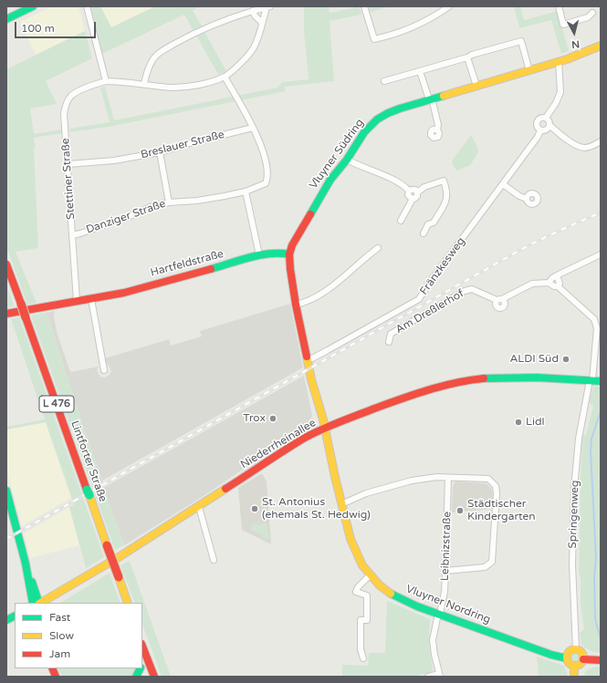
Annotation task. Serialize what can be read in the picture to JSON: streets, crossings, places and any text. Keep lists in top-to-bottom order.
{
  "streets": {
    "street": [
      "Breslauer Straße",
      "Vluyner Südring",
      "Stettiner Straße",
      "Danziger Straße",
      "Hartfeldstraße",
      "Fränzkesweg",
      "Am Dreßlerhof",
      "L 476",
      "Niederrheinallee",
      "Lintforter Straße",
      "Springenweg",
      "Leibnizstraße",
      "Vluyner Nordring"
    ]
  },
  "crossings": [
    ["Breslauer Straße", "Stettiner Straße"],
    ["Breslauer Straße", "Danziger Straße"],
    ["Vluyner Südring", "Hartfeldstraße"],
    ["Vluyner Südring", "Fränzkesweg"],
    ["Vluyner Südring", "Niederrheinallee"],
    ["Vluyner Südring", "Vluyner Nordring"],
    ["Stettiner Straße", "Danziger Straße"],
    ["Stettiner Straße", "Hartfeldstraße"],
    ["Niederrheinallee", "Springenweg"],
    ["Niederrheinallee", "Vluyner Nordring"],
    ["Springenweg", "Vluyner Nordring"],
    ["Leibnizstraße", "Vluyner Nordring"]
  ],
  "places": [
    "ALDI Süd",
    "Trox",
    "Lidl",
    "St. Antonius (ehemals St. Hedwig)",
    "Städtischer Kindergarten"
  ],
  "legend": ["Fast", "Slow", "Jam"],
  "scale_bar": "100 m",
  "north": "bottom"
}
